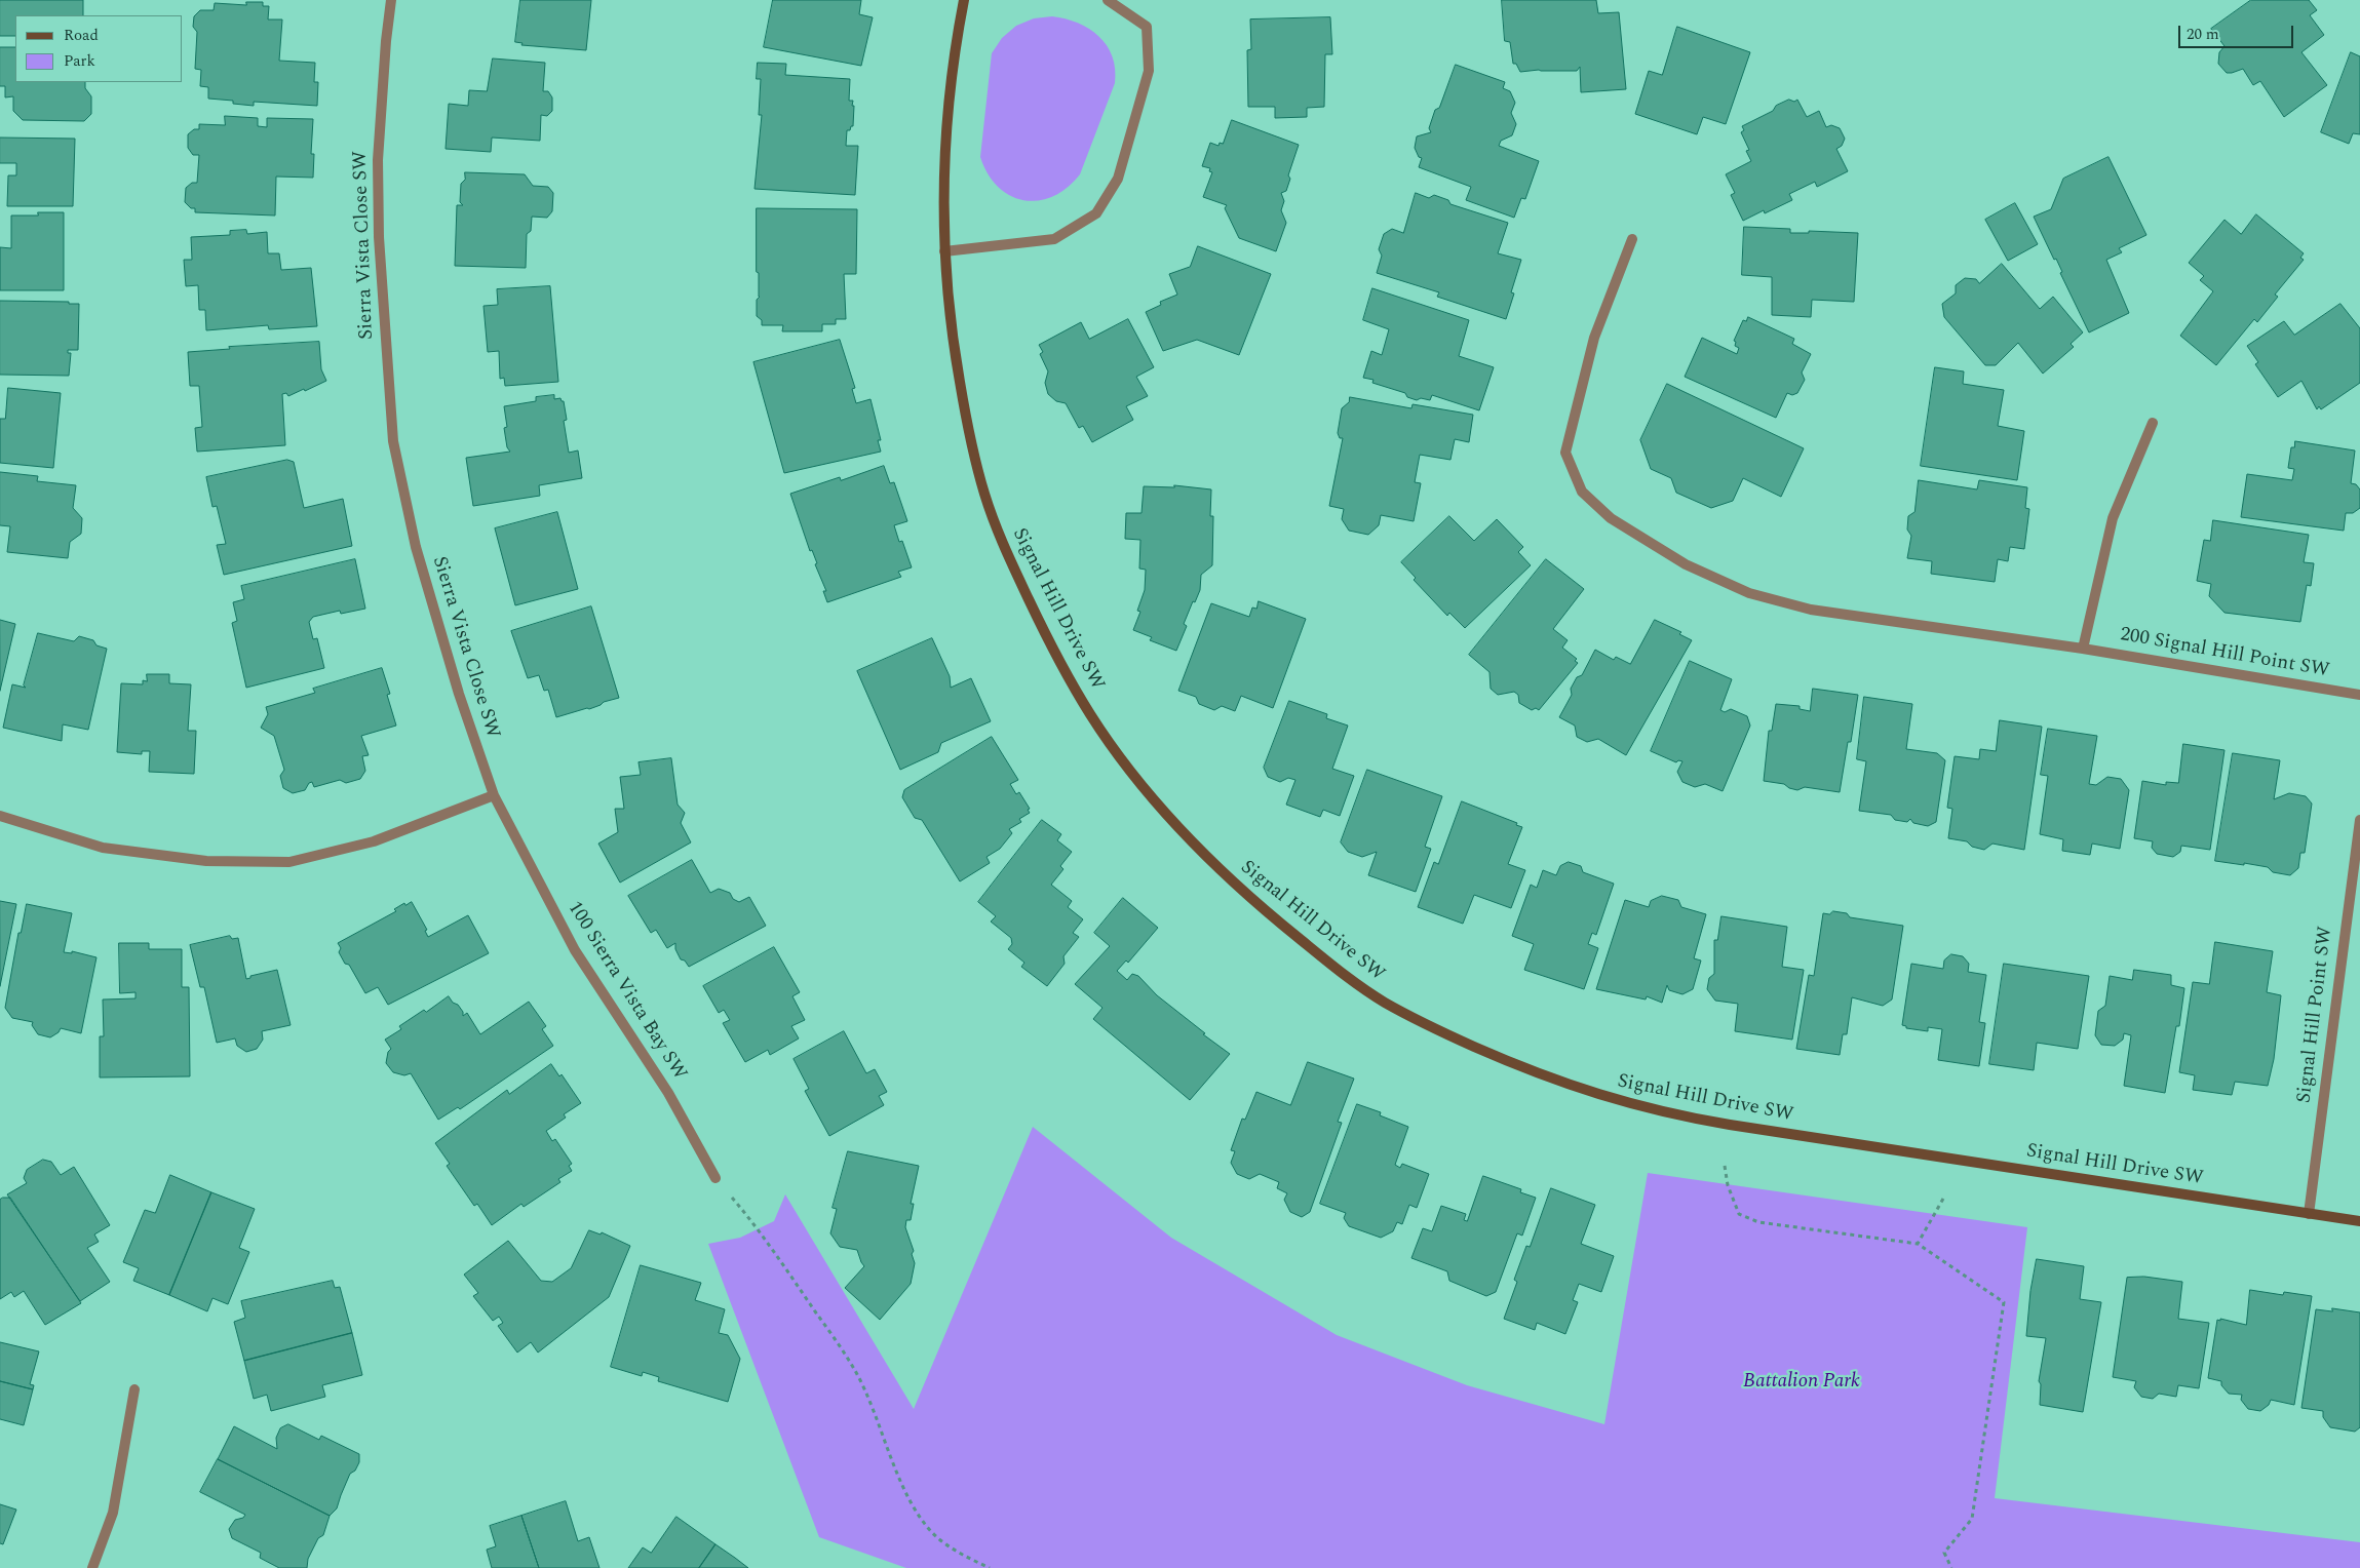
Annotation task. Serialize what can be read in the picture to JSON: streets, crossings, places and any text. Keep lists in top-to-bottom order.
{
  "streets": {
    "street": [
      "Sierra Vista Close SW",
      "Signal Hill Drive SW",
      "200 Signal Hill Point SW",
      "100 Sierra Vista Bay SW",
      "Signal Hill Point SW"
    ]
  },
  "crossings": [
    ["Sierra Vista Close SW", "100 Sierra Vista Bay SW"],
    ["Signal Hill Drive SW", "Signal Hill Point SW"]
  ],
  "parks": ["Battalion Park"],
  "legend": ["Road", "Park"],
  "scale_bar": "20 m"
}
